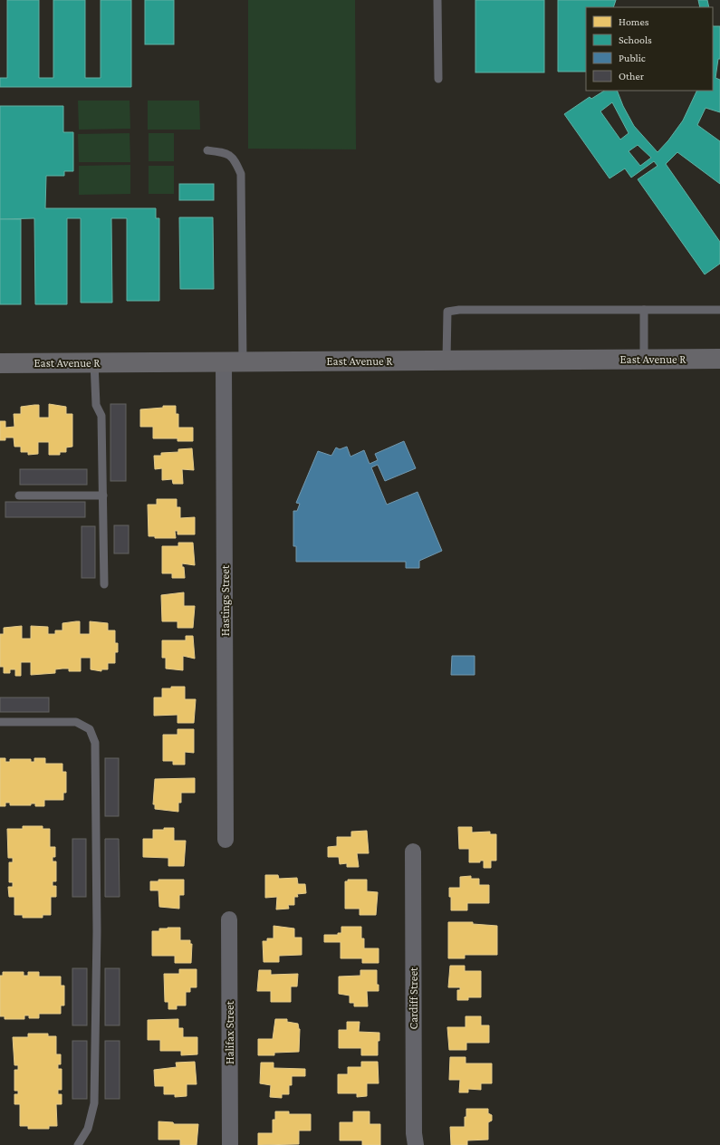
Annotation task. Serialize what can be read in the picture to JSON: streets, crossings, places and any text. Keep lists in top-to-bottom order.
{
  "streets": {
    "main road": ["East Avenue R"],
    "street": ["Hastings Street", "Cardiff Street", "Halifax Street"]
  },
  "crossings": [
    ["East Avenue R", "Hastings Street"]
  ],
  "legend": [
    "Homes",
    "Schools",
    "Public",
    "Other"
  ]
}
